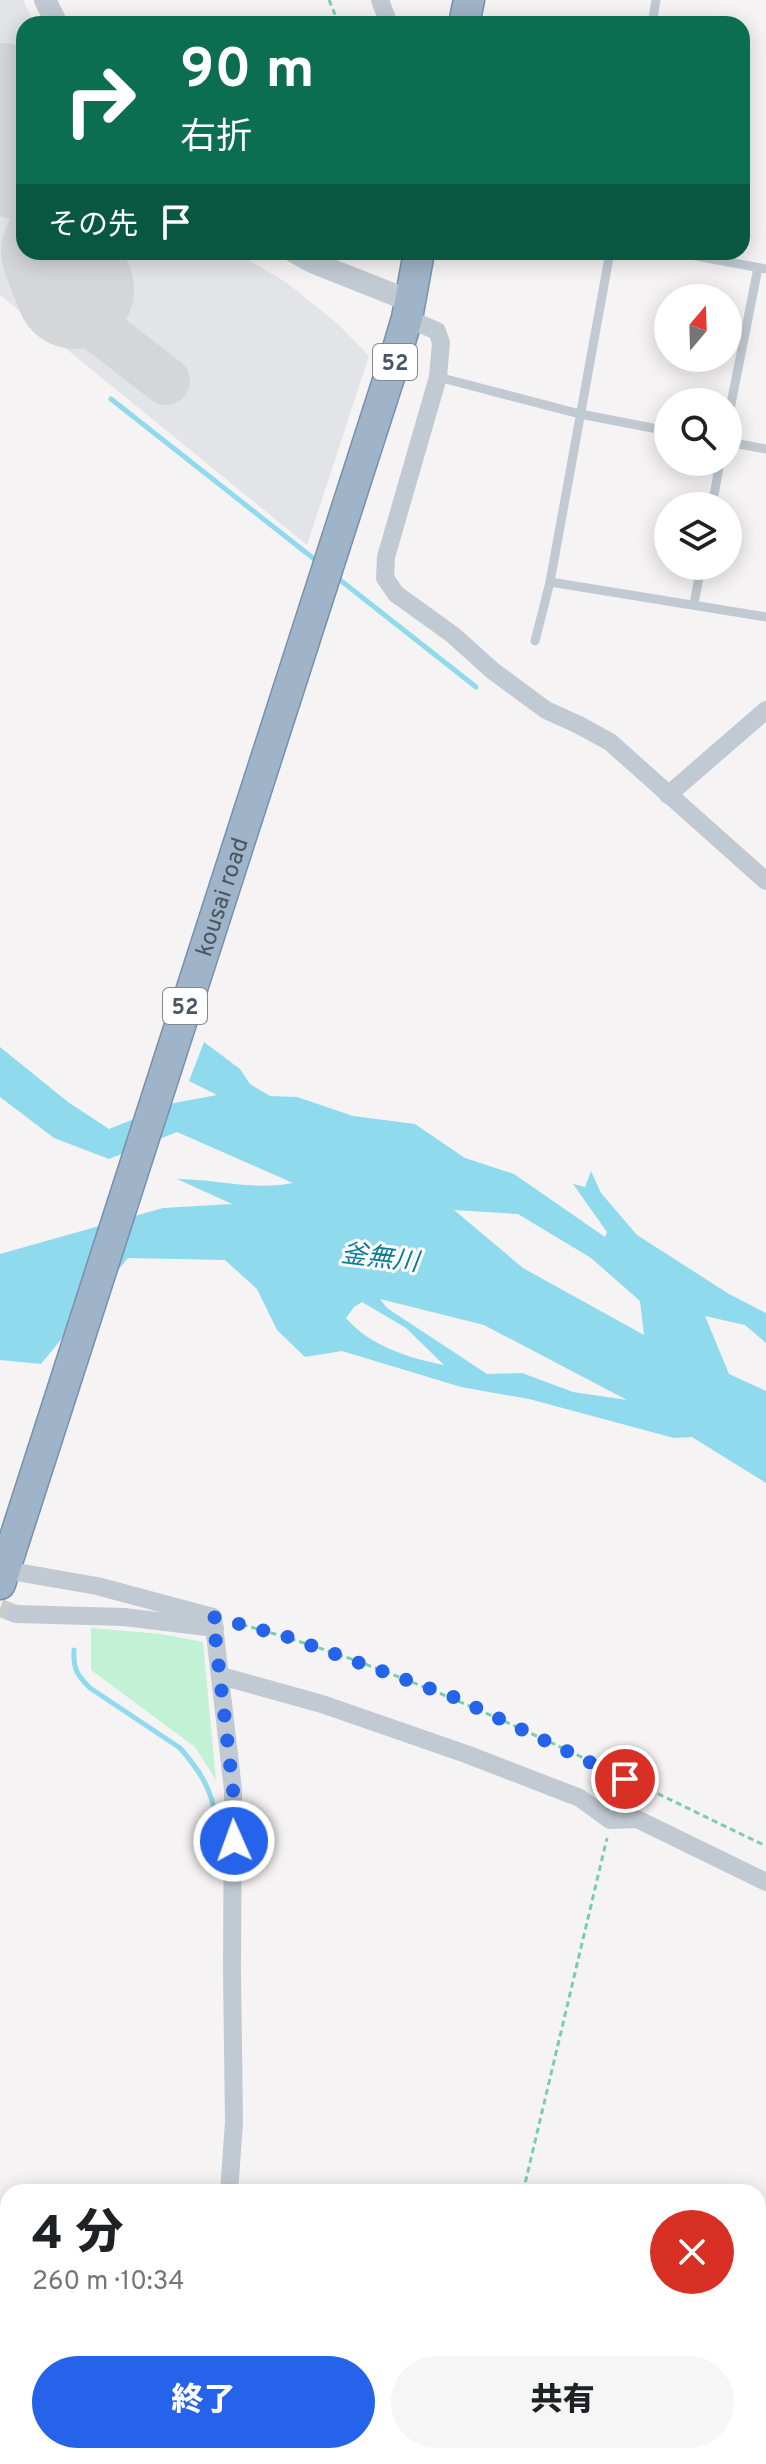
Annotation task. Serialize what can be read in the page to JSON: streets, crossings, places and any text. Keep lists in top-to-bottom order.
{
  "streets": {
    "highway": ["52", "kousai road"]
  },
  "water": ["釜無川"],
  "north": "top",
  "page": {
    "turn": ["90 m", "右折"],
    "then": "その先",
    "heading": ["4 分", "260 m · 10:34"],
    "buttons": ["終了", "共有"]
  }
}
